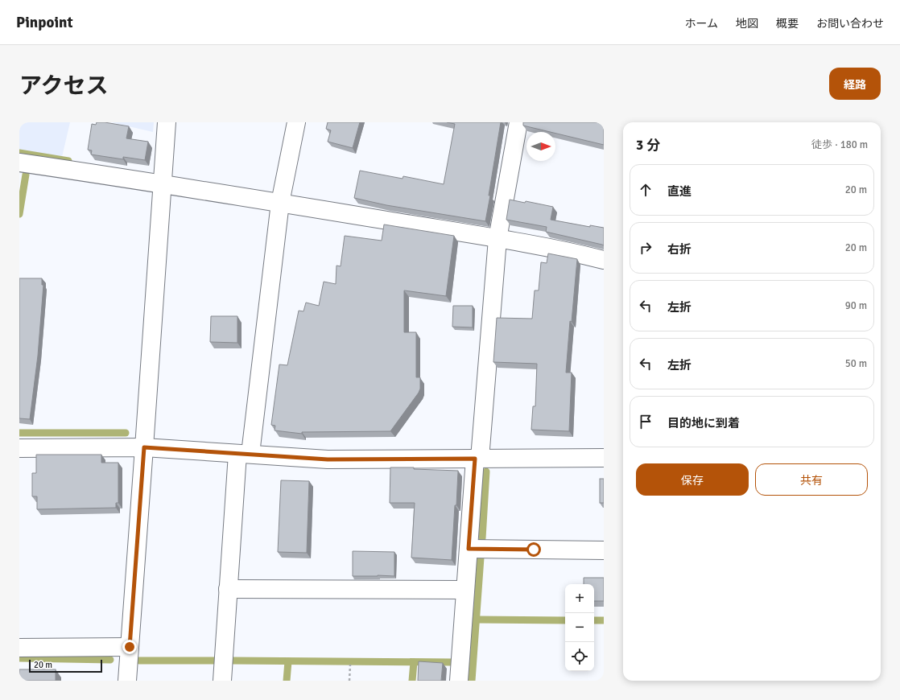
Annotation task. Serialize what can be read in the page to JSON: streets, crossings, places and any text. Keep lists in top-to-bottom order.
{
  "scale_bar": "20 m",
  "north": "right",
  "page": {
    "header": "Pinpoint",
    "nav": [
      "ホーム",
      "地図",
      "概要",
      "お問い合わせ"
    ],
    "title": "アクセス",
    "buttons": [
      "経路",
      ["保存", "共有"]
    ],
    "heading": ["3 分", "徒歩 · 180 m"],
    "list": [
      ["直進", "20 m"],
      ["右折", "20 m"],
      ["左折", "90 m"],
      ["左折", "50 m"],
      "目的地に到着"
    ],
    "map_buttons": ["+", "−"],
    "scale": "20 m"
  }
}
